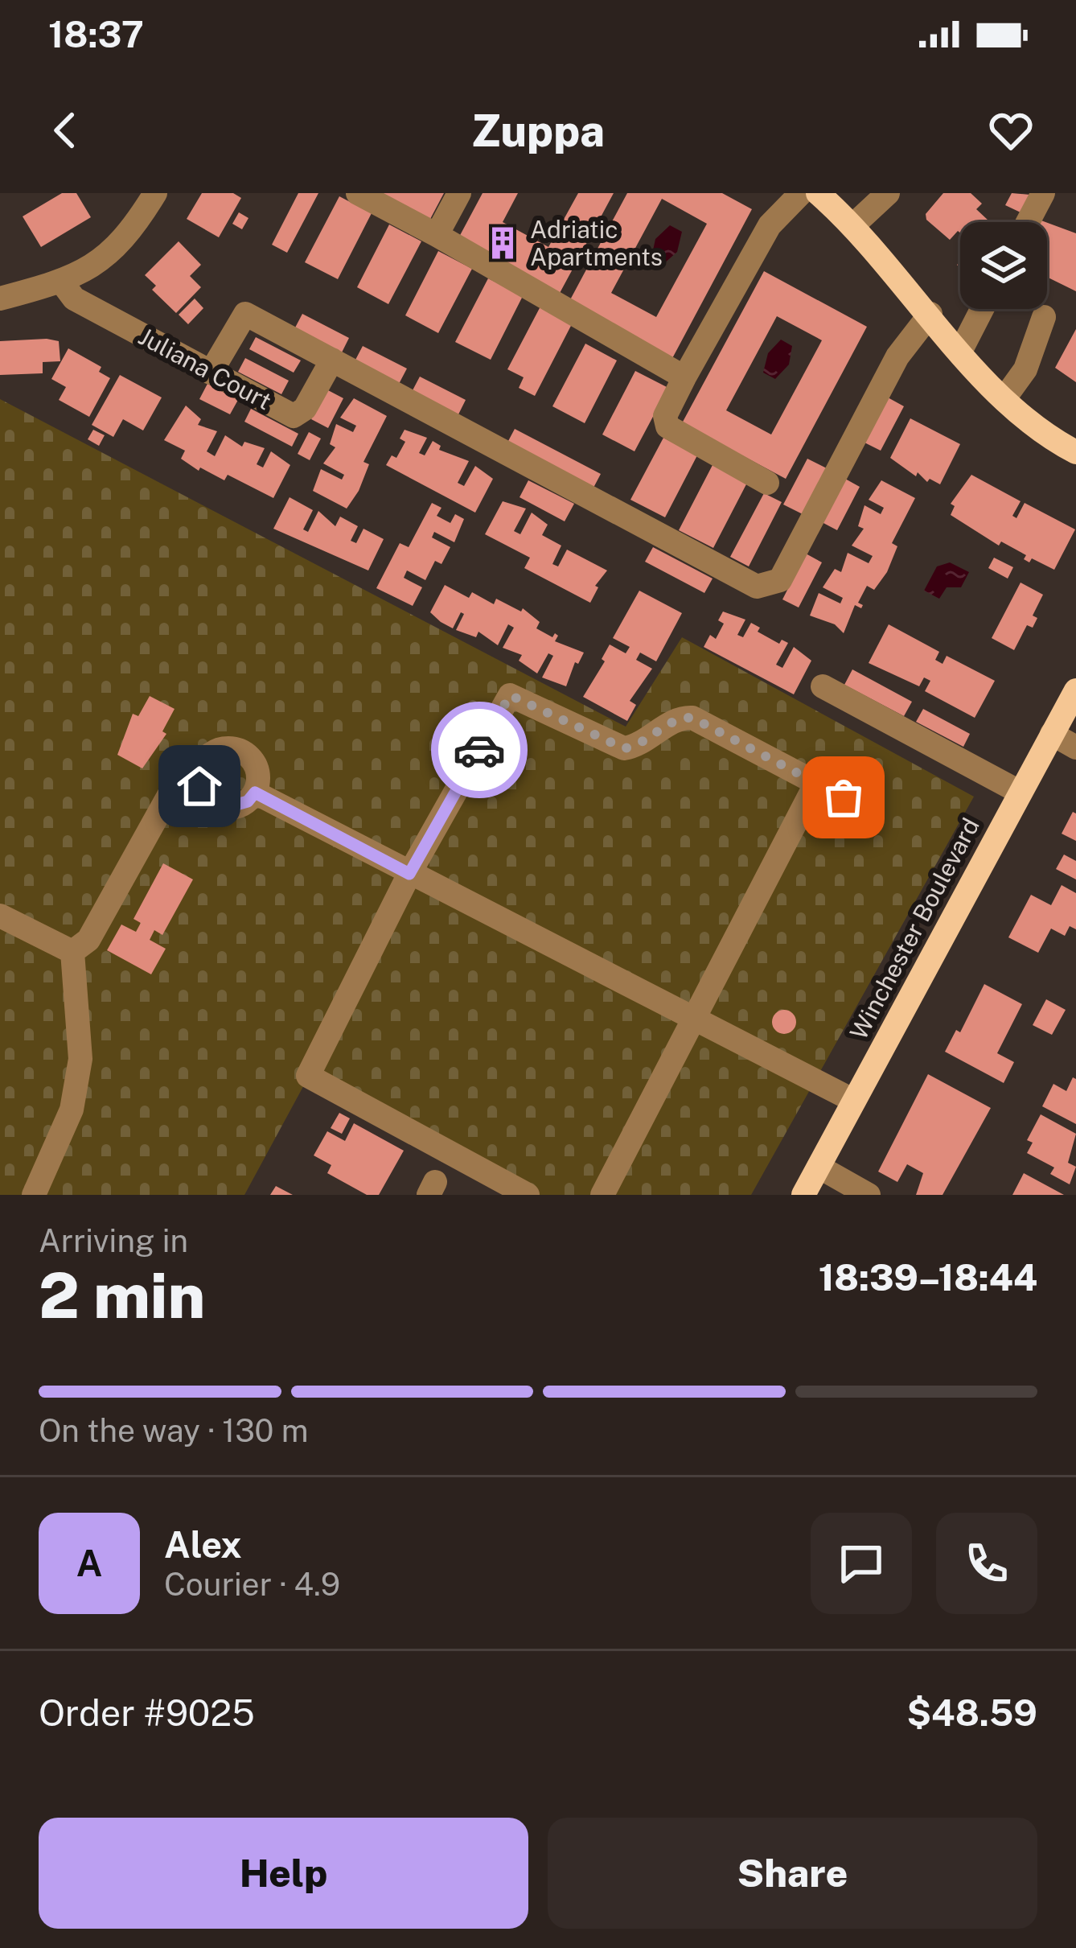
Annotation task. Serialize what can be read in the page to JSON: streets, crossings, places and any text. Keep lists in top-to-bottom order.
{
  "streets": {
    "main road": ["Winchester Boulevard"],
    "street": ["Juliana Court"]
  },
  "places": {
    "building": ["Adriatic Apartments"]
  },
  "page": {
    "status": "18:37",
    "header": "Zuppa",
    "heading": ["2 min", "Arriving in", "18:39–18:44"],
    "panel": [
      "Alex",
      "Courier · 4.9",
      "Order #9025",
      "$48.59"
    ],
    "bar": "On the way · 130 m",
    "round": "A",
    "buttons": ["Help", "Share"]
  }
}
